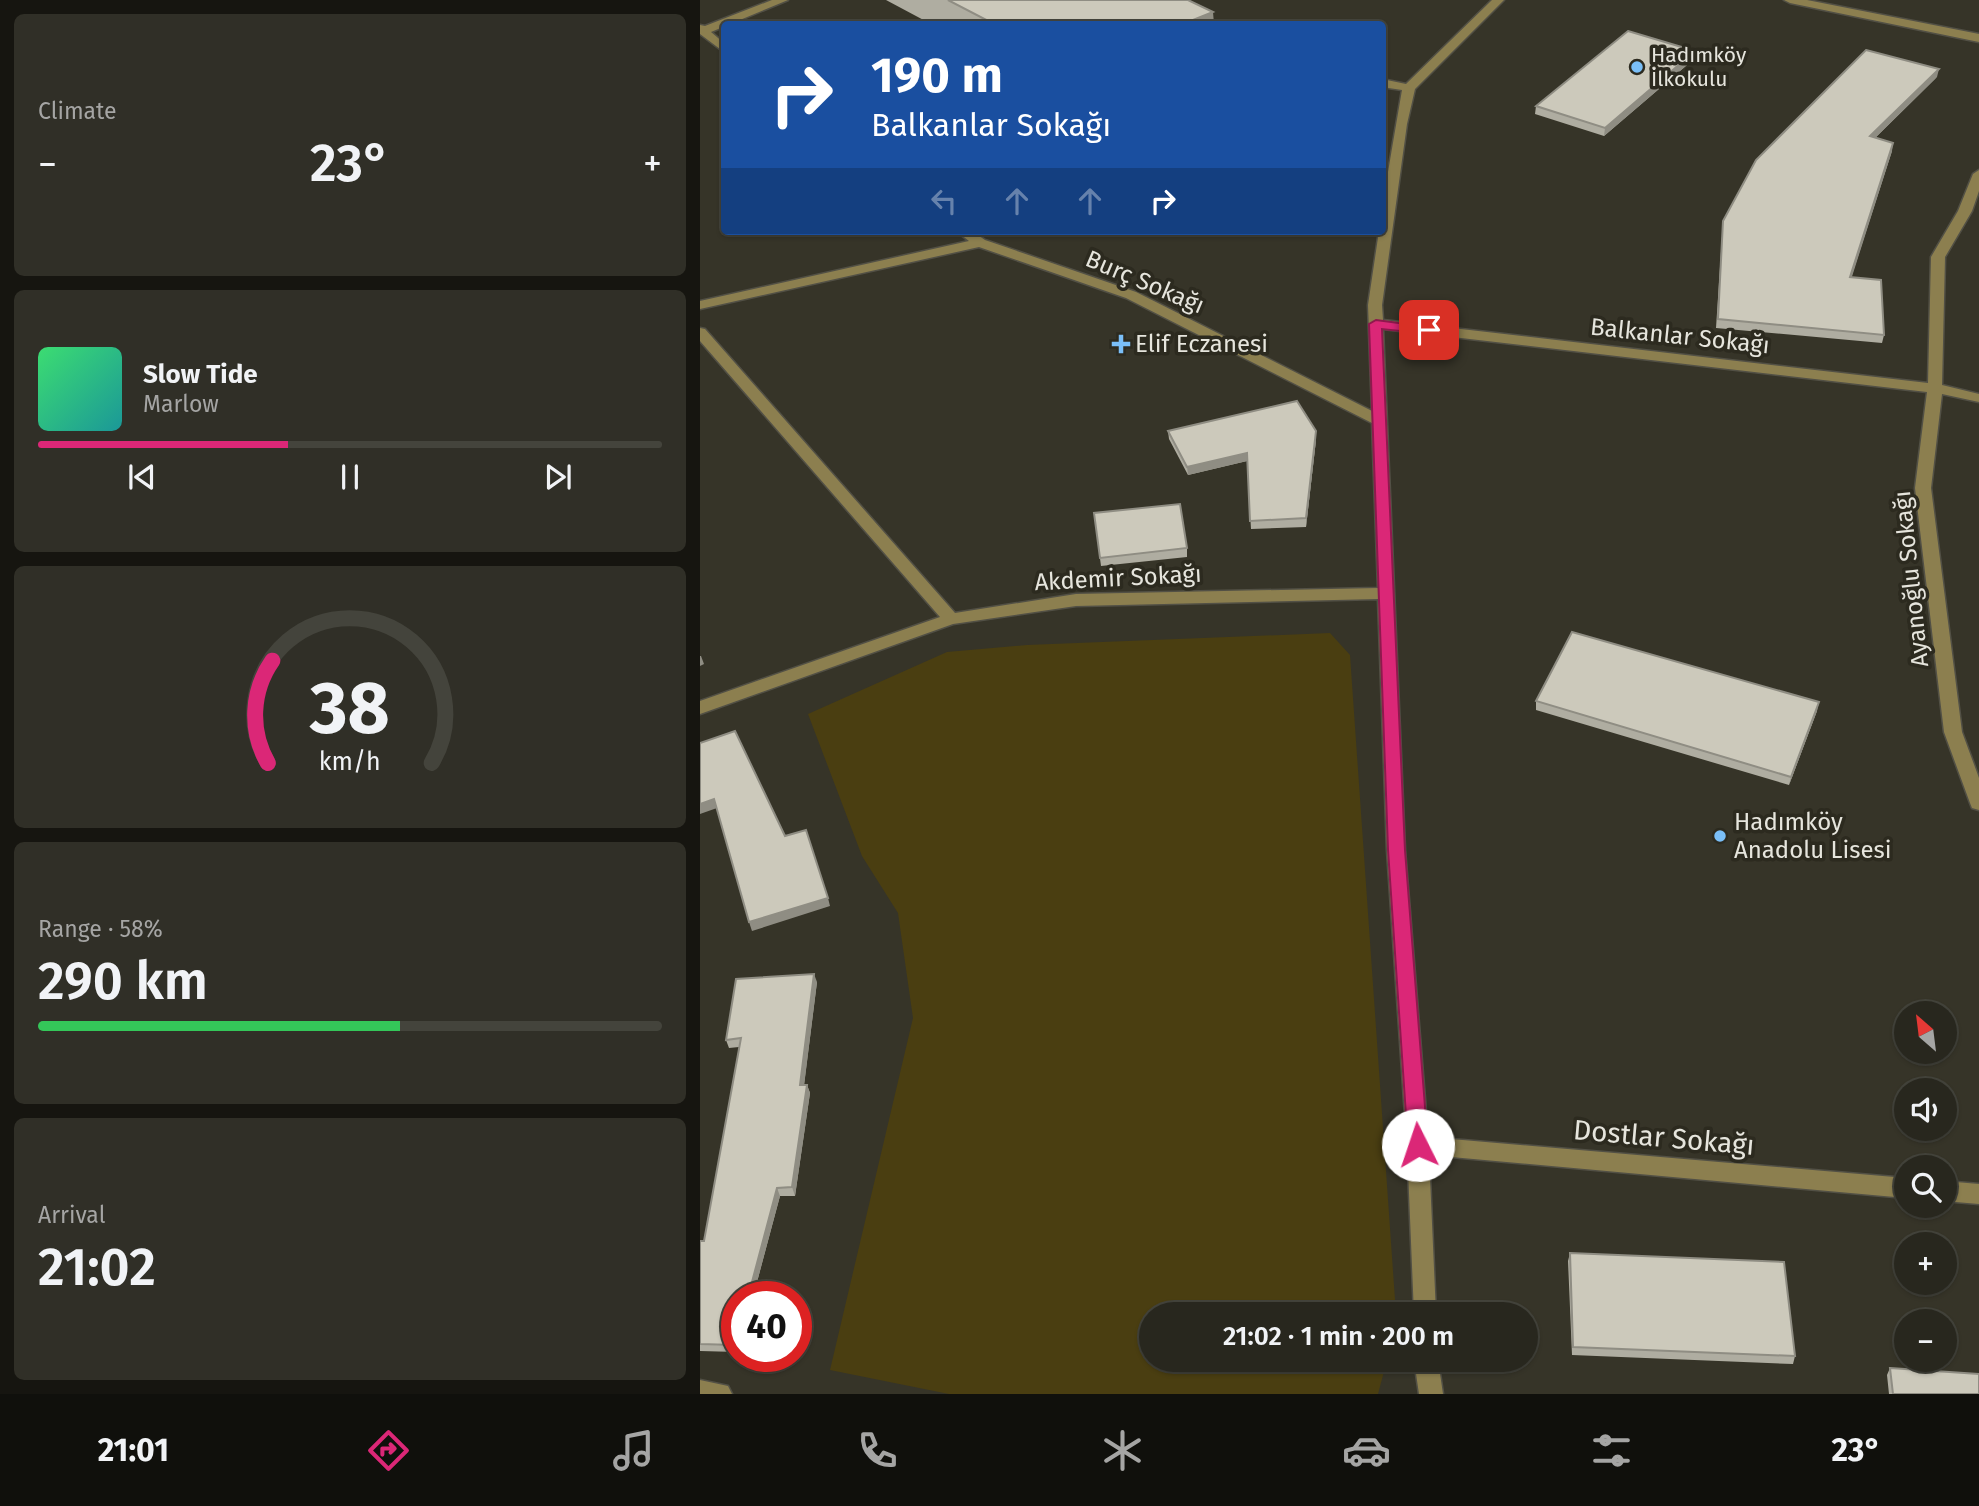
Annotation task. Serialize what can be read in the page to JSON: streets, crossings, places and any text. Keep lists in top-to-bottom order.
{
  "streets": {
    "street": [
      "Burç Sokağı",
      "Balkanlar Sokağı",
      "Akdemir Sokağı",
      "Ayanoğlu Sokağı",
      "Dostlar Sokağı"
    ]
  },
  "crossings": [
    ["Balkanlar Sokağı", "Ayanoğlu Sokağı"]
  ],
  "places": {
    "other": ["Hadımköy İlkokulu", "Hadımköy Anadolu Lisesi"],
    "health": ["Elif Eczanesi"]
  },
  "north": "top left",
  "page": {
    "tile": [
      "Climate",
      ["Range · 58%", "290 km"],
      ["Arrival", "21:02"]
    ],
    "turn": ["190 m", "Balkanlar Sokağı"],
    "heat": ["−", "23°", "+"],
    "song": ["Slow Tide", "Marlow"],
    "map_buttons": ["+", "−"],
    "limit": "40",
    "trip": "21:02 · 1 min · 200 m",
    "tabs": ["21:01", "23°"],
    "gauge": ["38", "km/h"]
  }
}
